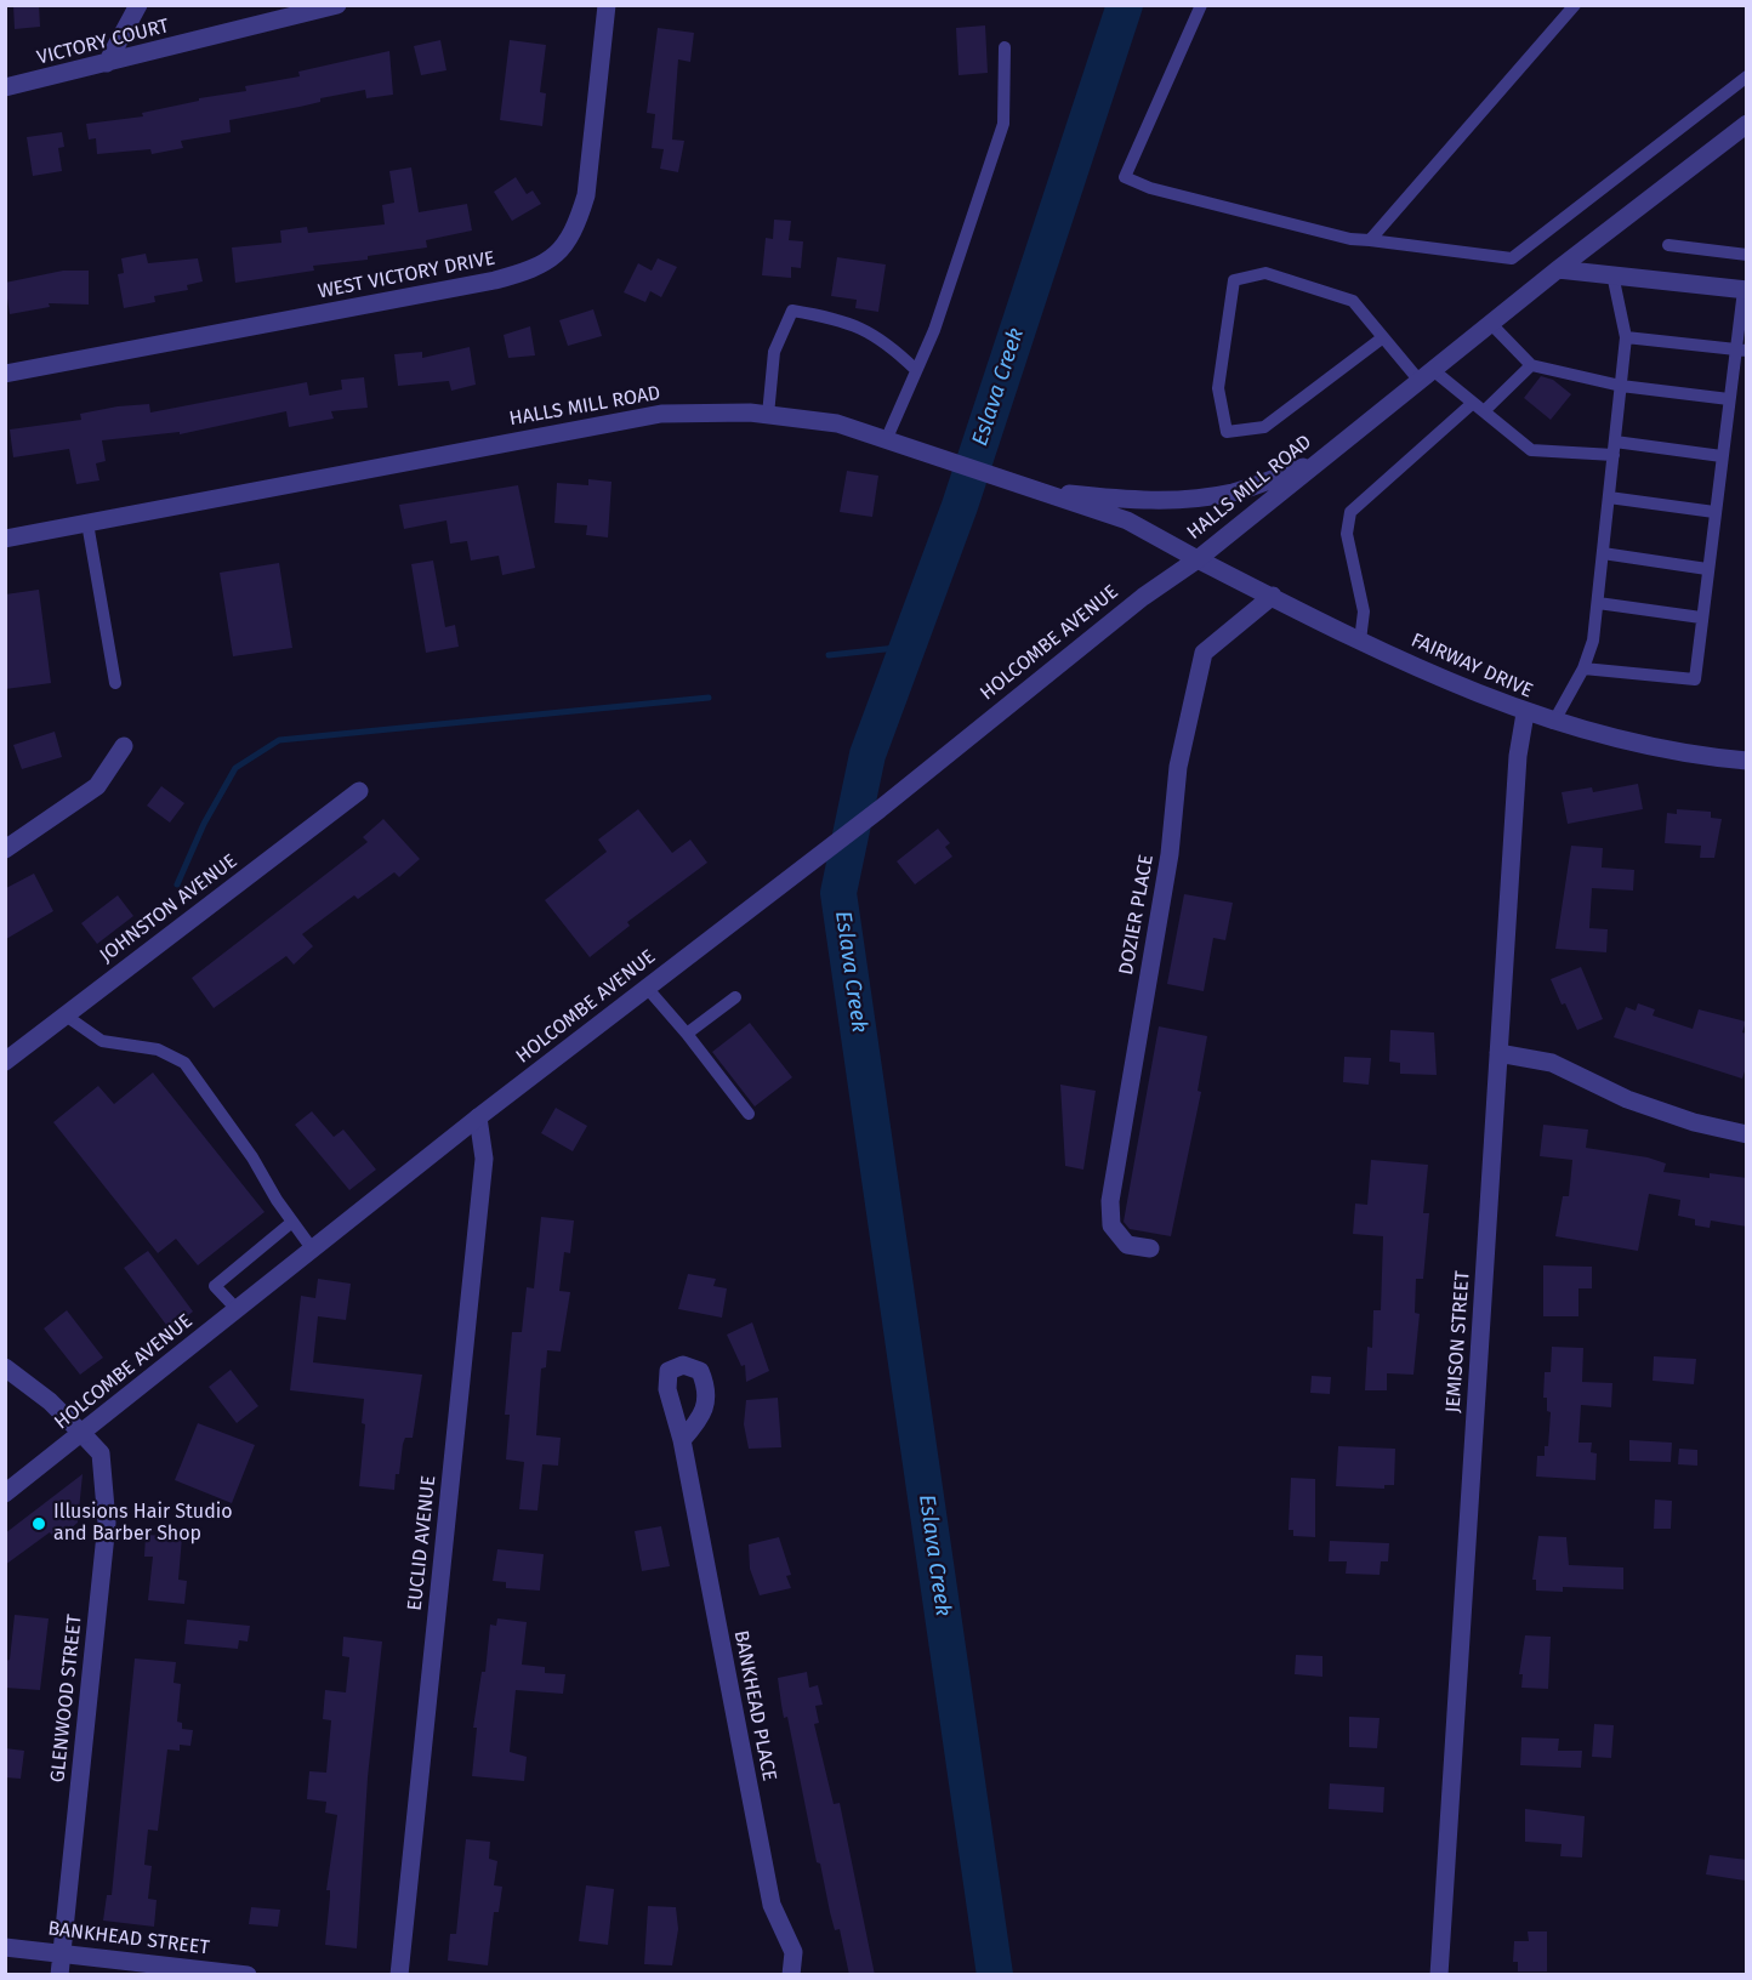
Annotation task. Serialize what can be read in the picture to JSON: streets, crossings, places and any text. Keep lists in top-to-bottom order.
{
  "streets": {
    "street": [
      "VICTORY COURT",
      "WEST VICTORY DRIVE",
      "HALLS MILL ROAD",
      "HOLCOMBE AVENUE",
      "FAIRWAY DRIVE",
      "JOHNSTON AVENUE",
      "DOZIER PLACE",
      "JEMISON STREET",
      "EUCLID AVENUE",
      "GLENWOOD STREET",
      "BANKHEAD PLACE",
      "BANKHEAD STREET"
    ]
  },
  "crossings": [
    ["HALLS MILL ROAD", "HOLCOMBE AVENUE"],
    ["HALLS MILL ROAD", "FAIRWAY DRIVE"],
    ["HOLCOMBE AVENUE", "FAIRWAY DRIVE"],
    ["HOLCOMBE AVENUE", "EUCLID AVENUE"],
    ["HOLCOMBE AVENUE", "GLENWOOD STREET"],
    ["FAIRWAY DRIVE", "DOZIER PLACE"],
    ["FAIRWAY DRIVE", "JEMISON STREET"],
    ["GLENWOOD STREET", "BANKHEAD STREET"]
  ],
  "water": ["Eslava Creek"],
  "places": ["Illusions Hair Studio and Barber Shop"]
}
